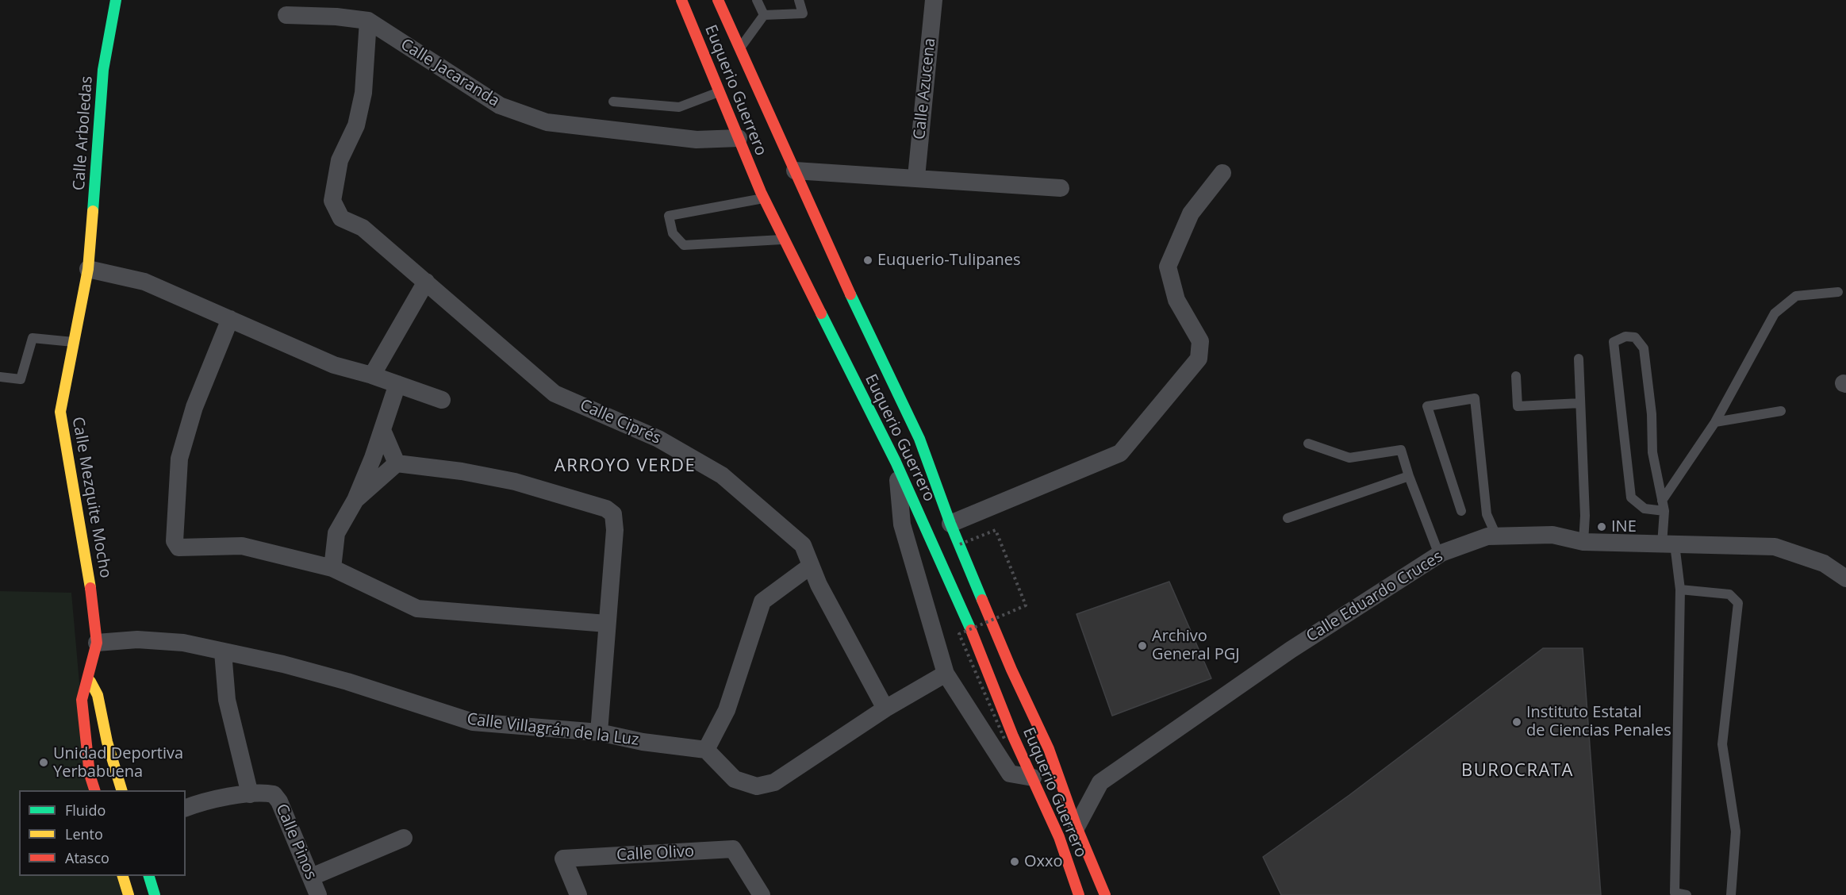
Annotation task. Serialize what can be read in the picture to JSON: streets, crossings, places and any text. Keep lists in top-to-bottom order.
{
  "streets": {
    "main road": ["Euquerio Guerrero", "Calle Arboledas", "Calle Mezquite Mocho"],
    "street": [
      "Calle Jacaranda",
      "Calle Azucena",
      "Calle Ciprés",
      "Calle Eduardo Cruces",
      "Calle Villagrán de la Luz",
      "Calle Pinos",
      "Calle Olivo"
    ]
  },
  "crossings": [
    ["Calle Jacaranda", "Euquerio Guerrero"],
    ["Calle Jacaranda", "Calle Ciprés"],
    ["Euquerio Guerrero", "Calle Eduardo Cruces"],
    ["Calle Arboledas", "Calle Mezquite Mocho"],
    ["Calle Mezquite Mocho", "Calle Villagrán de la Luz"]
  ],
  "districts": ["ARROYO VERDE", "BUROCRATA"],
  "places": [
    "Euquerio-Tulipanes",
    "INE",
    "Archivo General PGJ",
    "Instituto Estatal de Ciencias Penales",
    "Unidad Deportiva Yerbabuena",
    "Oxxo"
  ],
  "legend": ["Fluido", "Lento", "Atasco"]
}
